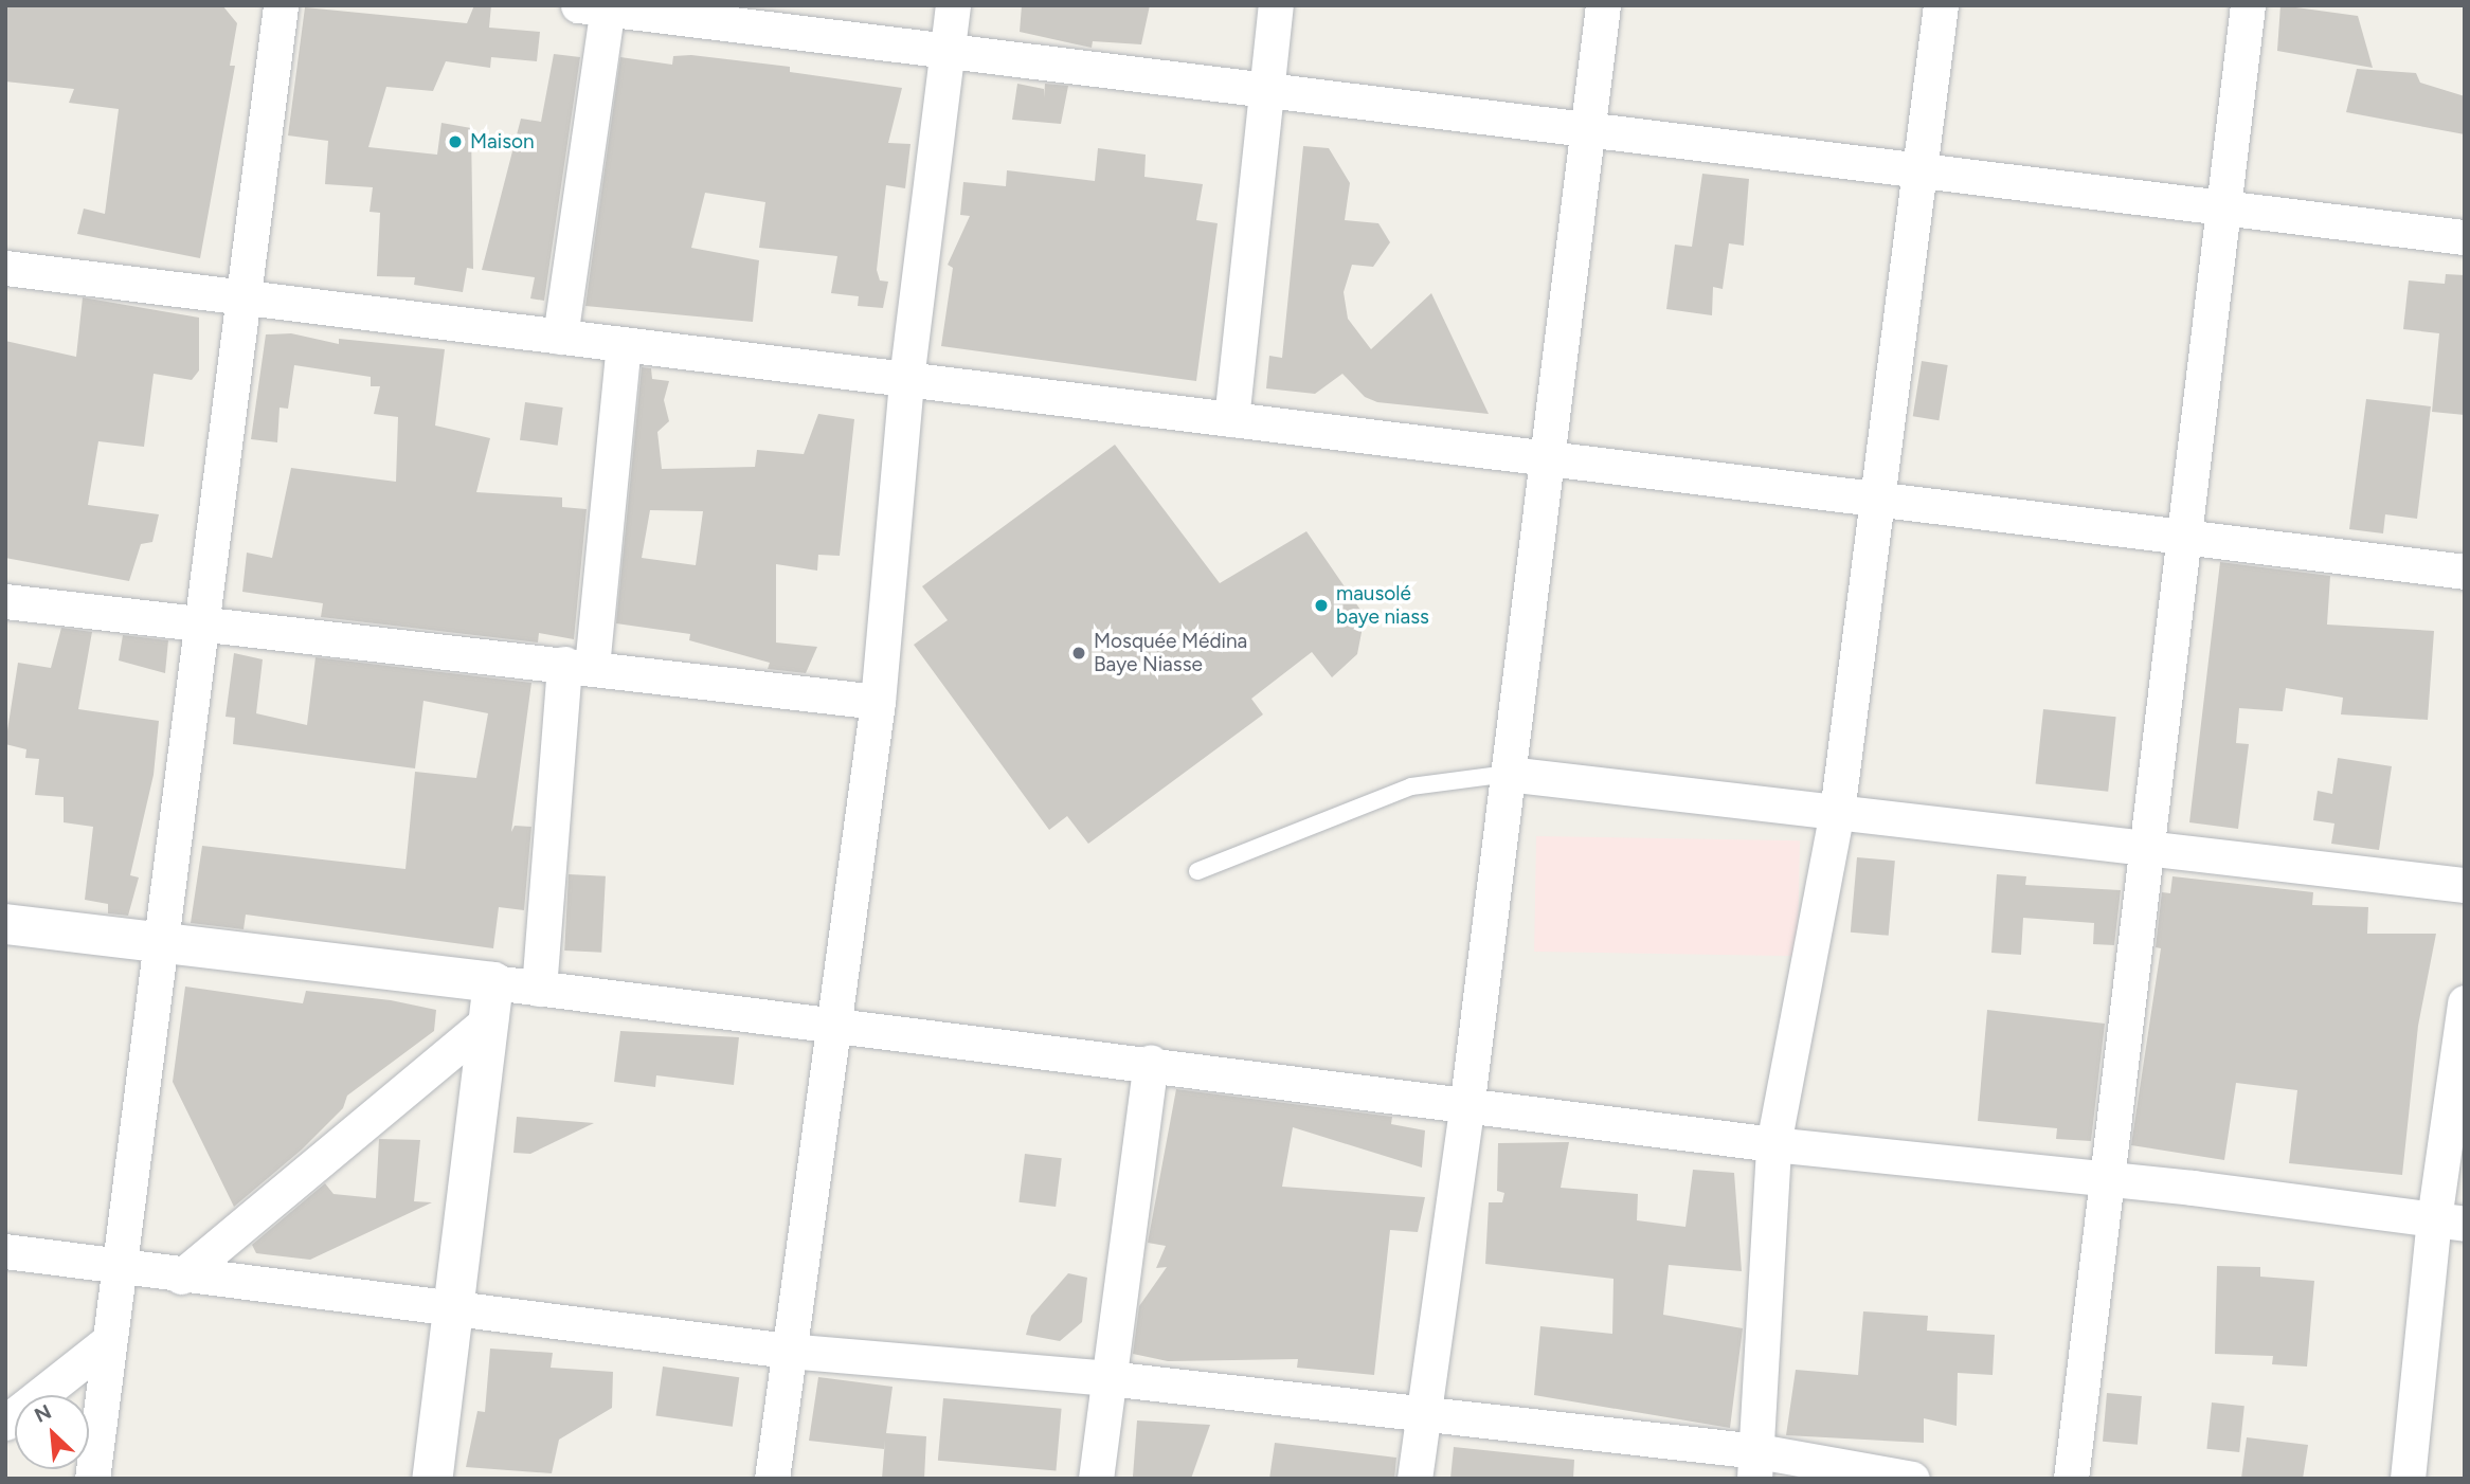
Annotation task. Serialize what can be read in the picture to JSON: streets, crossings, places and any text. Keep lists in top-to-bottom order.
{
  "places": ["Maison", "mausolé baye niass", "Mosquée Médina Baye Niasse"],
  "north": "top left"
}
